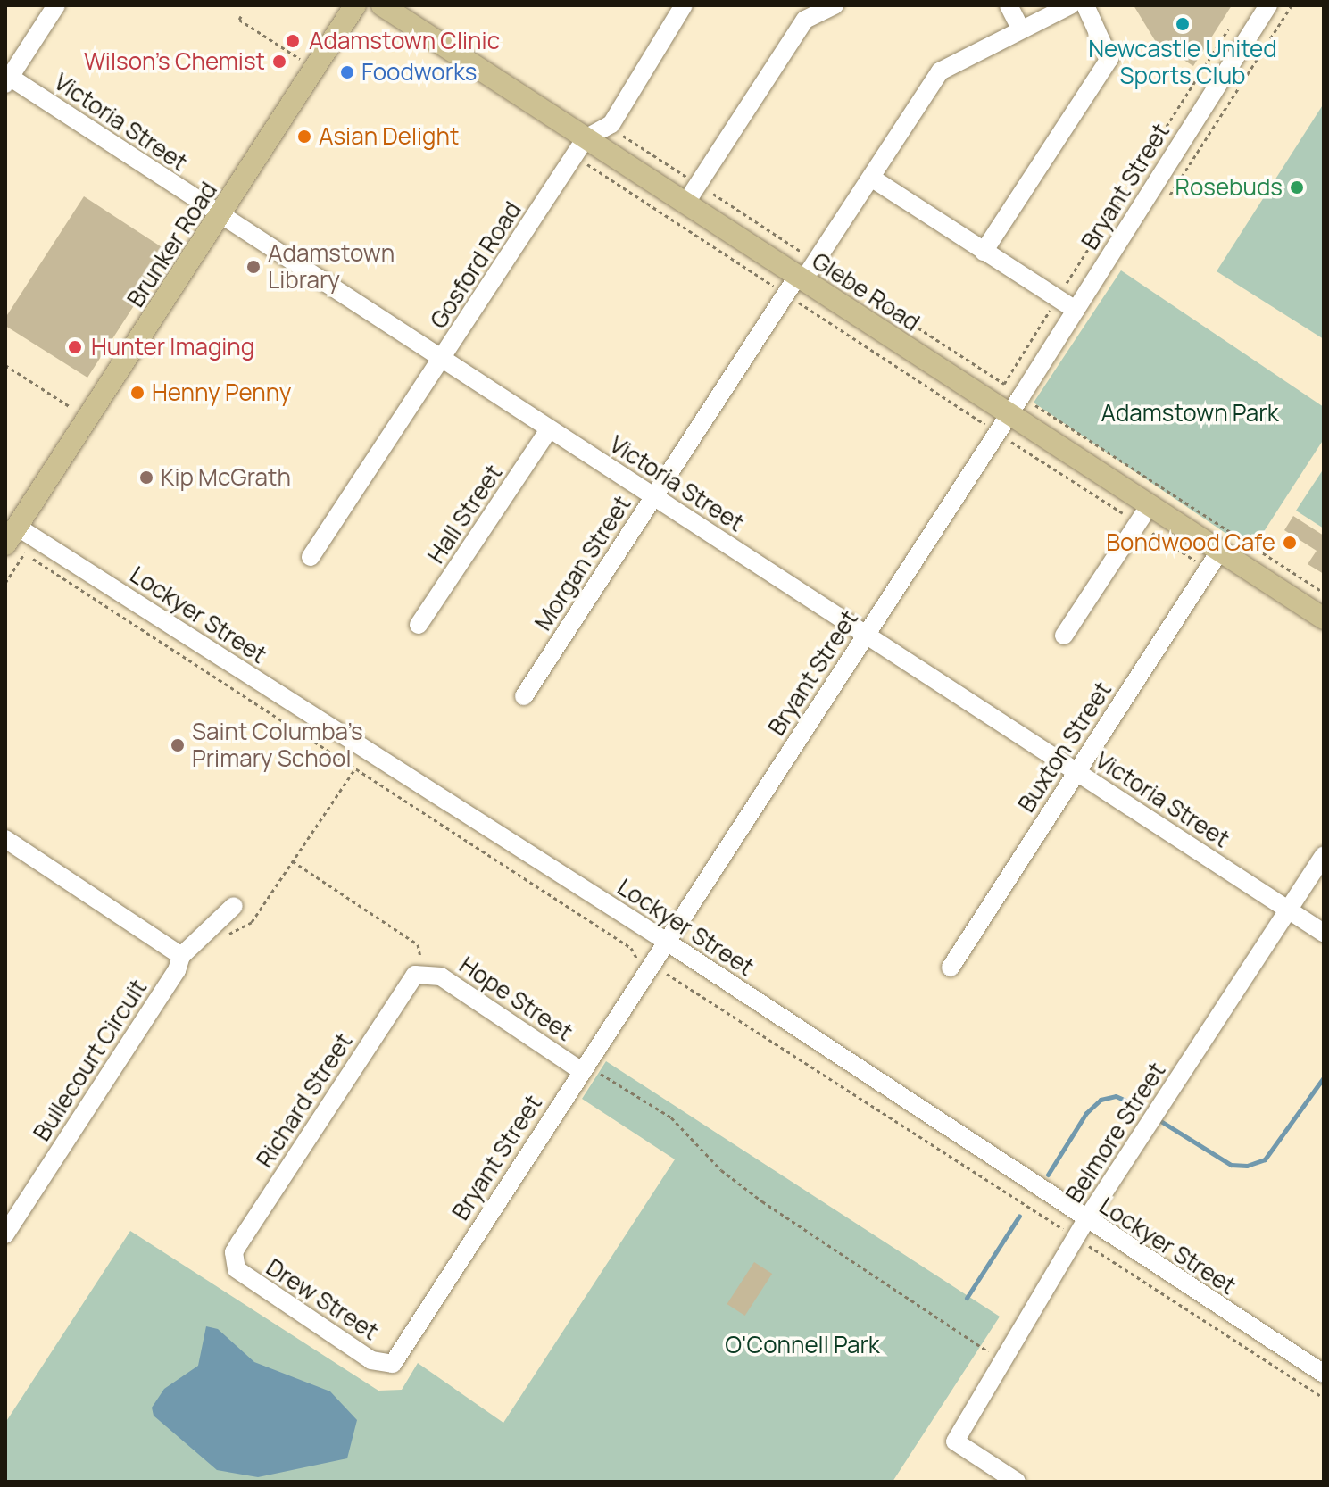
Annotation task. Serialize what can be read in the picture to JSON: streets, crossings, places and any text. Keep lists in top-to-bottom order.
{
  "streets": {
    "main road": ["Brunker Road", "Glebe Road"],
    "street": [
      "Victoria Street",
      "Bryant Street",
      "Gosford Road",
      "Hall Street",
      "Morgan Street",
      "Lockyer Street",
      "Buxton Street",
      "Hope Street",
      "Bullecourt Circuit",
      "Richard Street",
      "Belmore Street",
      "Drew Street"
    ]
  },
  "crossings": [
    ["Victoria Street", "Bryant Street"],
    ["Victoria Street", "Brunker Road"],
    ["Victoria Street", "Gosford Road"],
    ["Victoria Street", "Hall Street"],
    ["Victoria Street", "Morgan Street"],
    ["Victoria Street", "Buxton Street"],
    ["Victoria Street", "Belmore Street"],
    ["Bryant Street", "Glebe Road"],
    ["Bryant Street", "Lockyer Street"],
    ["Bryant Street", "Hope Street"],
    ["Bryant Street", "Drew Street"],
    ["Brunker Road", "Lockyer Street"],
    ["Gosford Road", "Glebe Road"],
    ["Glebe Road", "Morgan Street"],
    ["Glebe Road", "Buxton Street"],
    ["Lockyer Street", "Belmore Street"],
    ["Hope Street", "Richard Street"],
    ["Richard Street", "Drew Street"]
  ],
  "parks": ["Adamstown Park", "O'Connell Park"],
  "places": [
    "Newcastle United Sports Club",
    "Adamstown Clinic",
    "Wilson’s Chemist",
    "Foodworks",
    "Asian Delight",
    "Rosebuds",
    "Adamstown Library",
    "Hunter Imaging",
    "Henny Penny",
    "Kip McGrath",
    "Bondwood Cafe",
    "Saint Columba’s Primary School"
  ]
}
